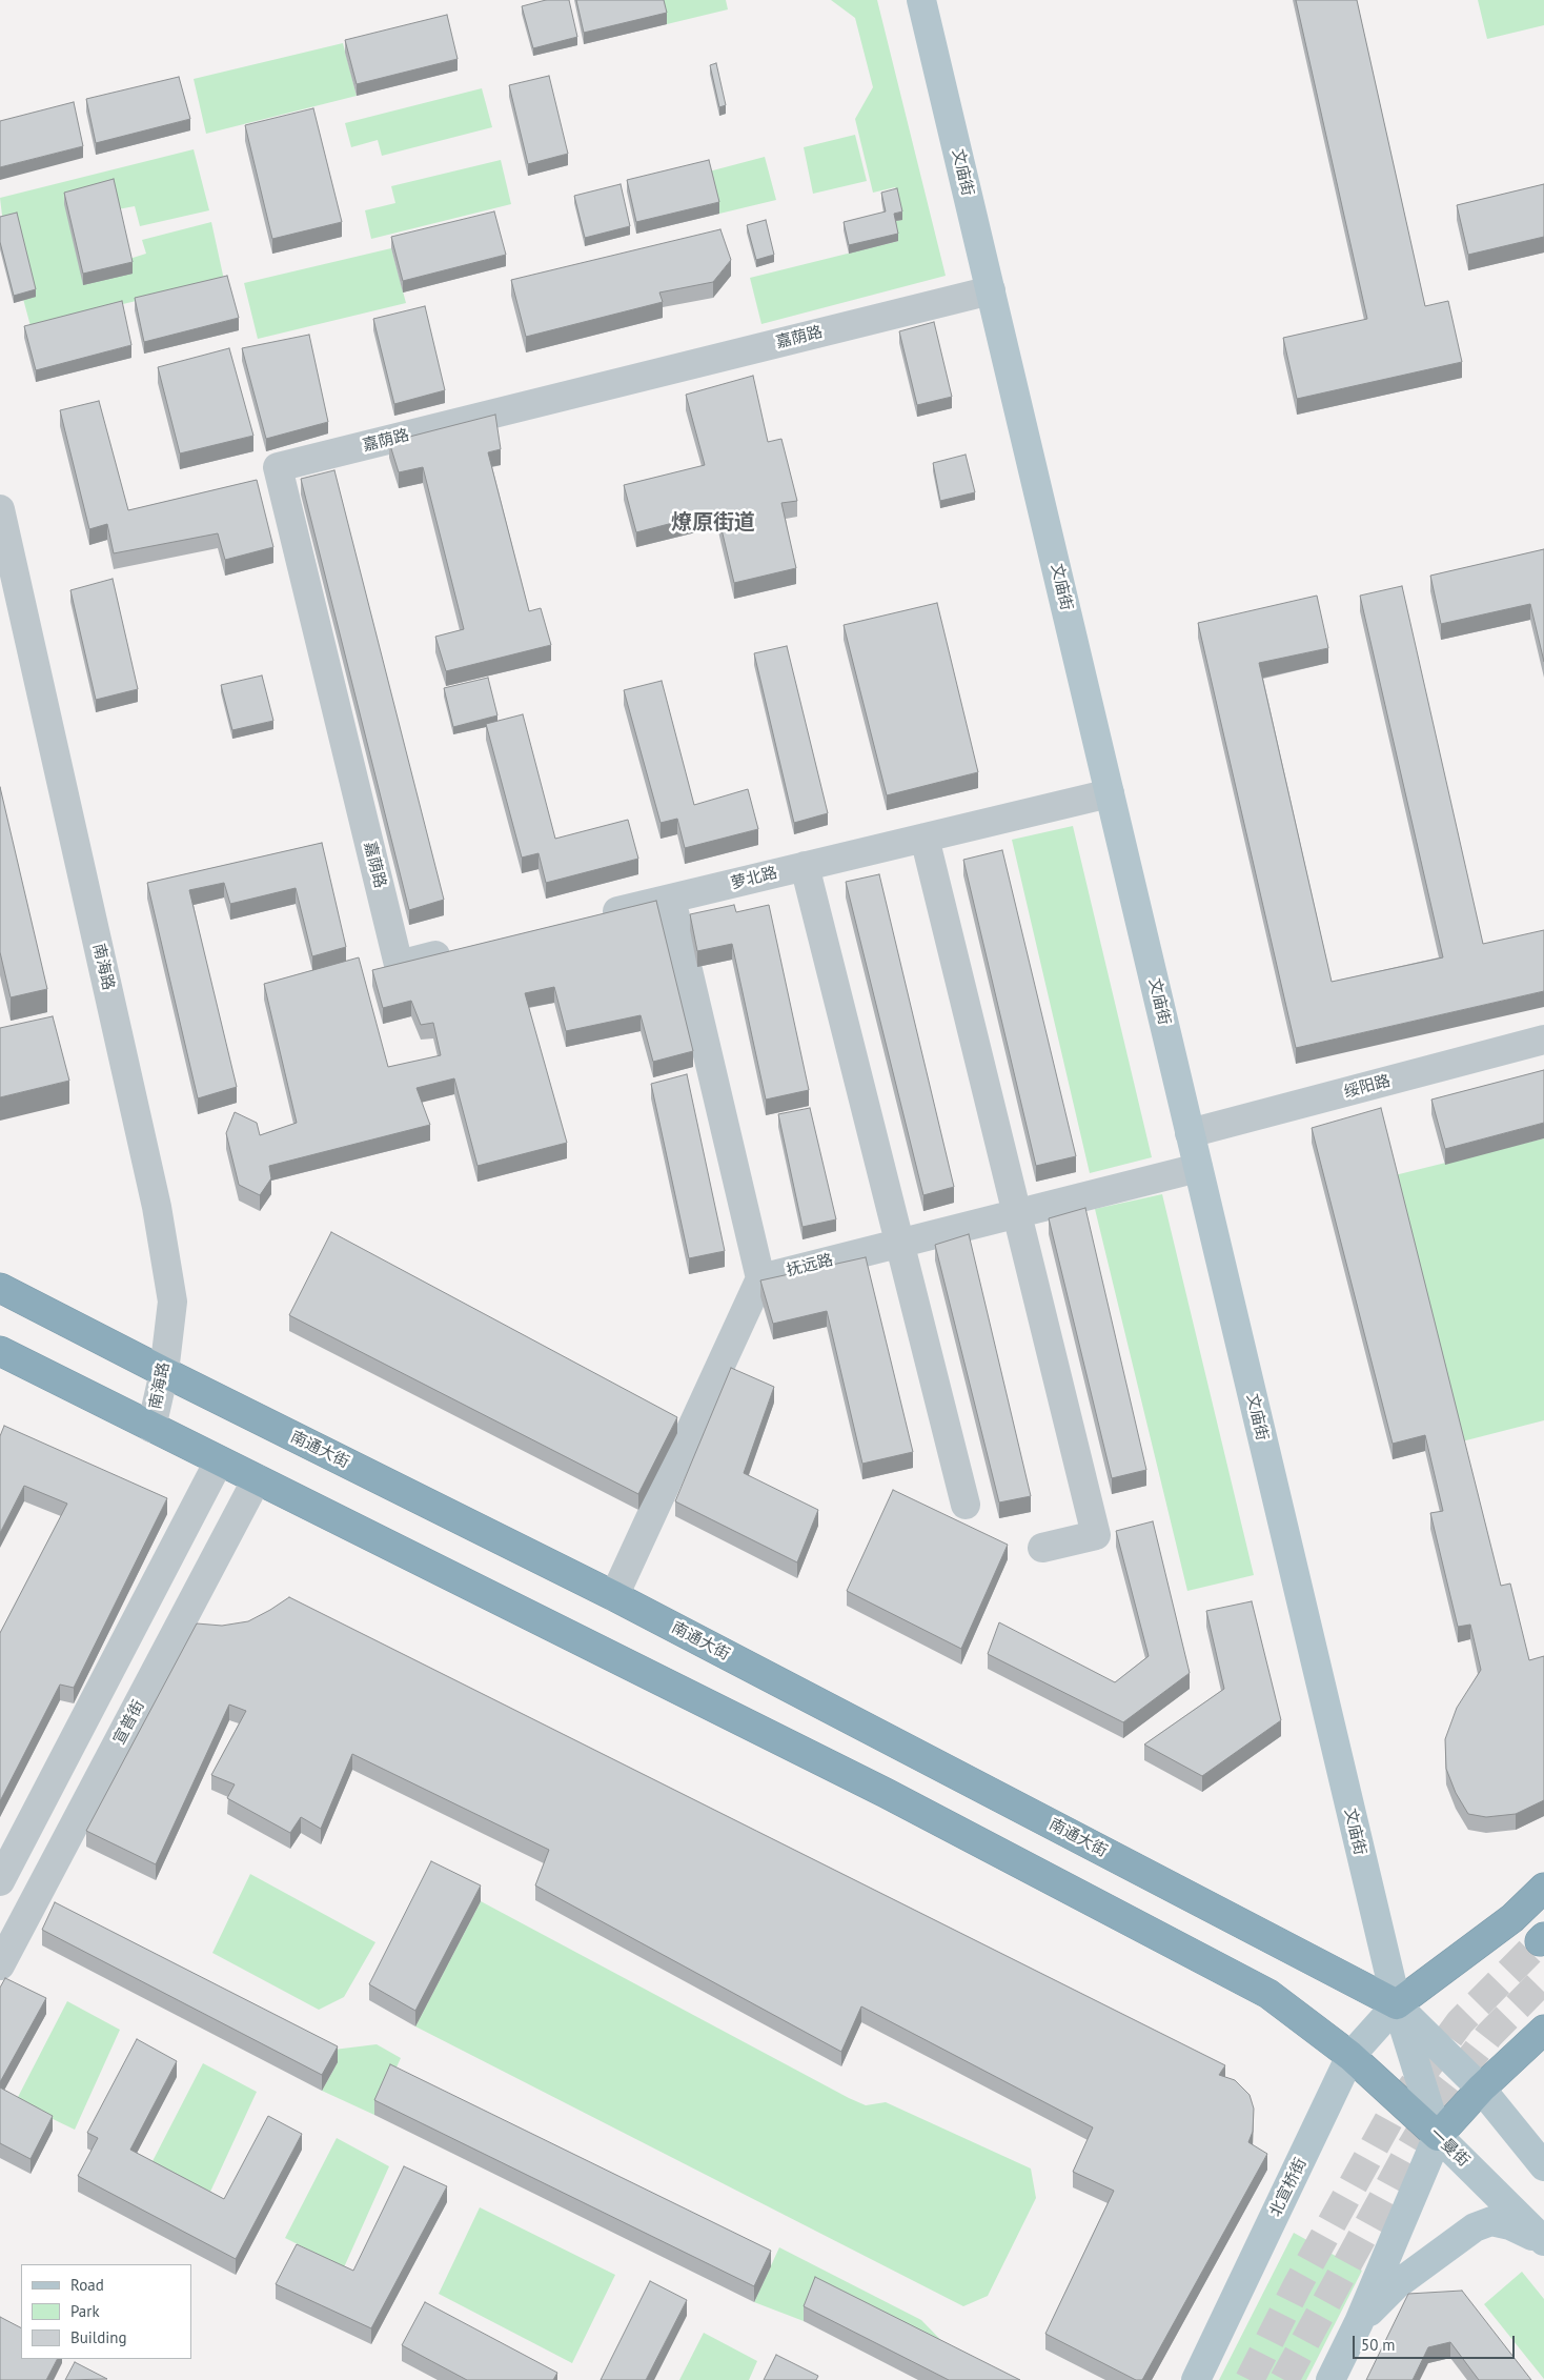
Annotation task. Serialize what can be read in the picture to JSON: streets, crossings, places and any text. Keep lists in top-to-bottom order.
{
  "streets": {
    "highway": ["南通大街", "一曼街"],
    "main road": ["文庙街", "北宣桥街"],
    "street": [
      "嘉荫路",
      "萝北路",
      "南海路",
      "绥阳路",
      "抚远路",
      "宣普街"
    ]
  },
  "crossings": [
    ["文庙街", "嘉荫路"],
    ["文庙街", "萝北路"],
    ["文庙街", "绥阳路"],
    ["文庙街", "抚远路"],
    ["文庙街", "南通大街"],
    ["文庙街", "一曼街"],
    ["文庙街", "北宣桥街"],
    ["南海路", "南通大街"],
    ["南通大街", "北宣桥街"],
    ["一曼街", "北宣桥街"]
  ],
  "districts": ["燎原街道"],
  "legend": ["Road", "Park", "Building"],
  "scale_bar": "50 m"
}
